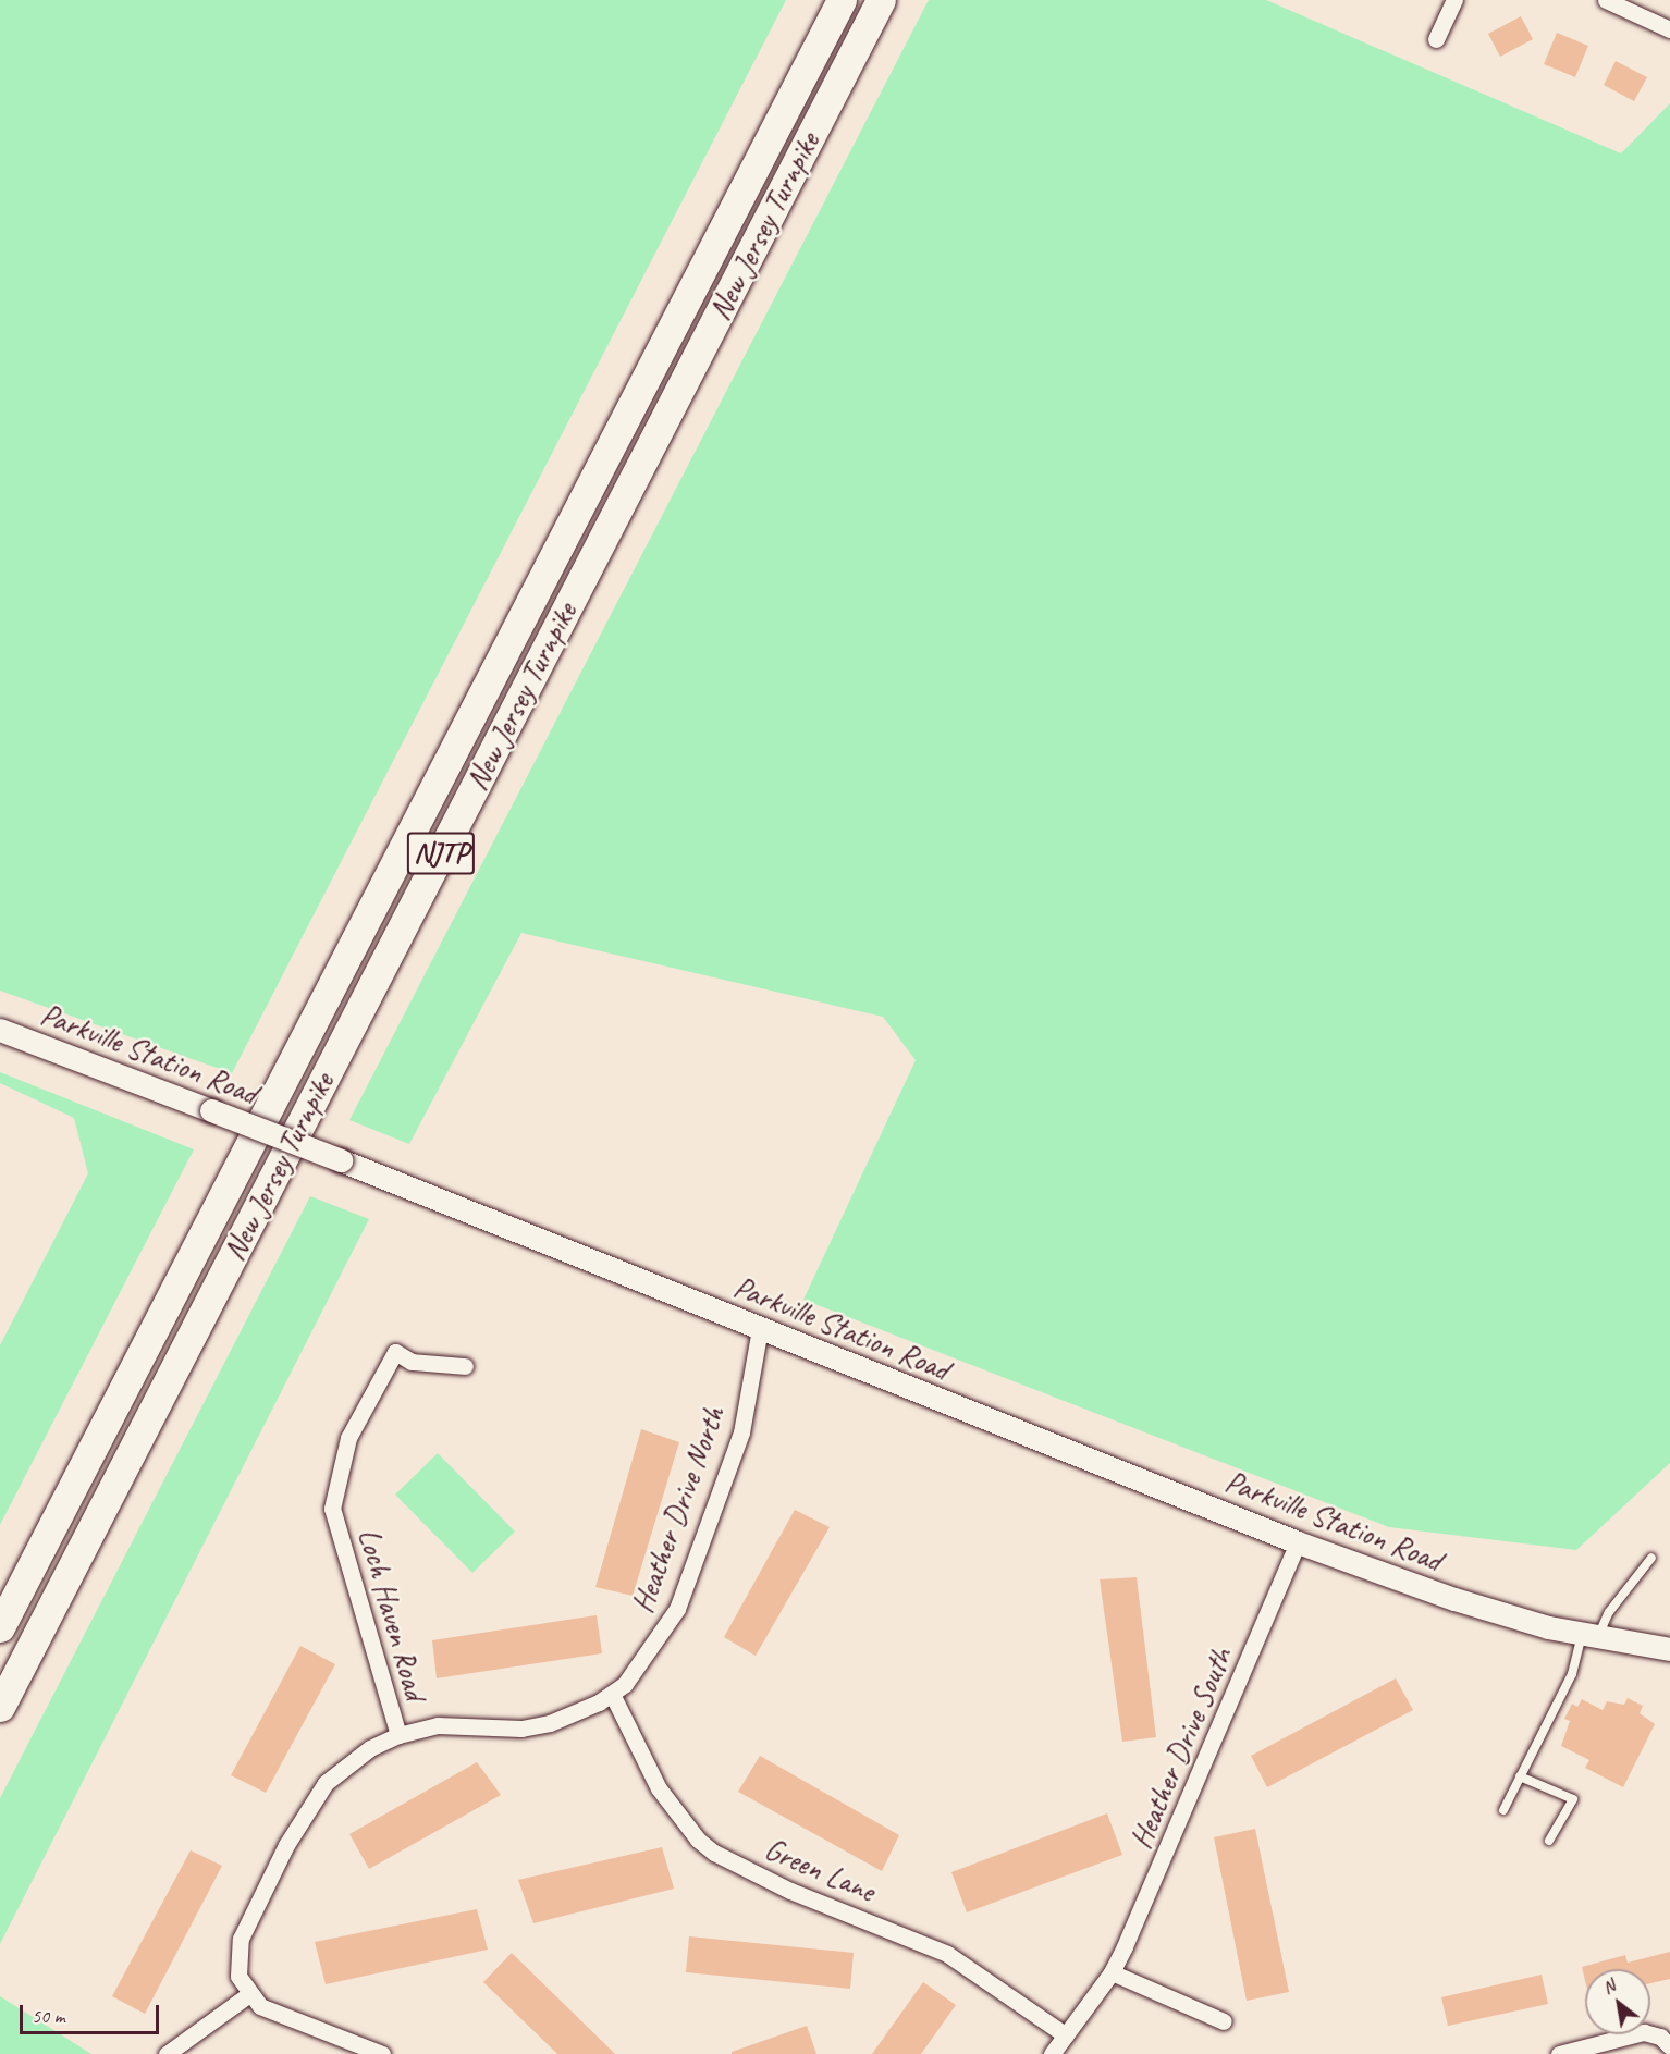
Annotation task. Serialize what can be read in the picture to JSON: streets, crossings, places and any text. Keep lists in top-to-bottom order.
{
  "streets": {
    "highway": ["New Jersey Turnpike", "NJTP"],
    "main road": ["Parkville Station Road"],
    "street": [
      "Heather Drive North",
      "Loch Haven Road",
      "Heather Drive South",
      "Green Lane"
    ]
  },
  "crossings": [
    ["Parkville Station Road", "Heather Drive North"],
    ["Parkville Station Road", "Heather Drive South"],
    ["Heather Drive North", "Loch Haven Road"],
    ["Heather Drive North", "Green Lane"],
    ["Heather Drive South", "Green Lane"]
  ],
  "scale_bar": "50 m",
  "north": "top left"
}
